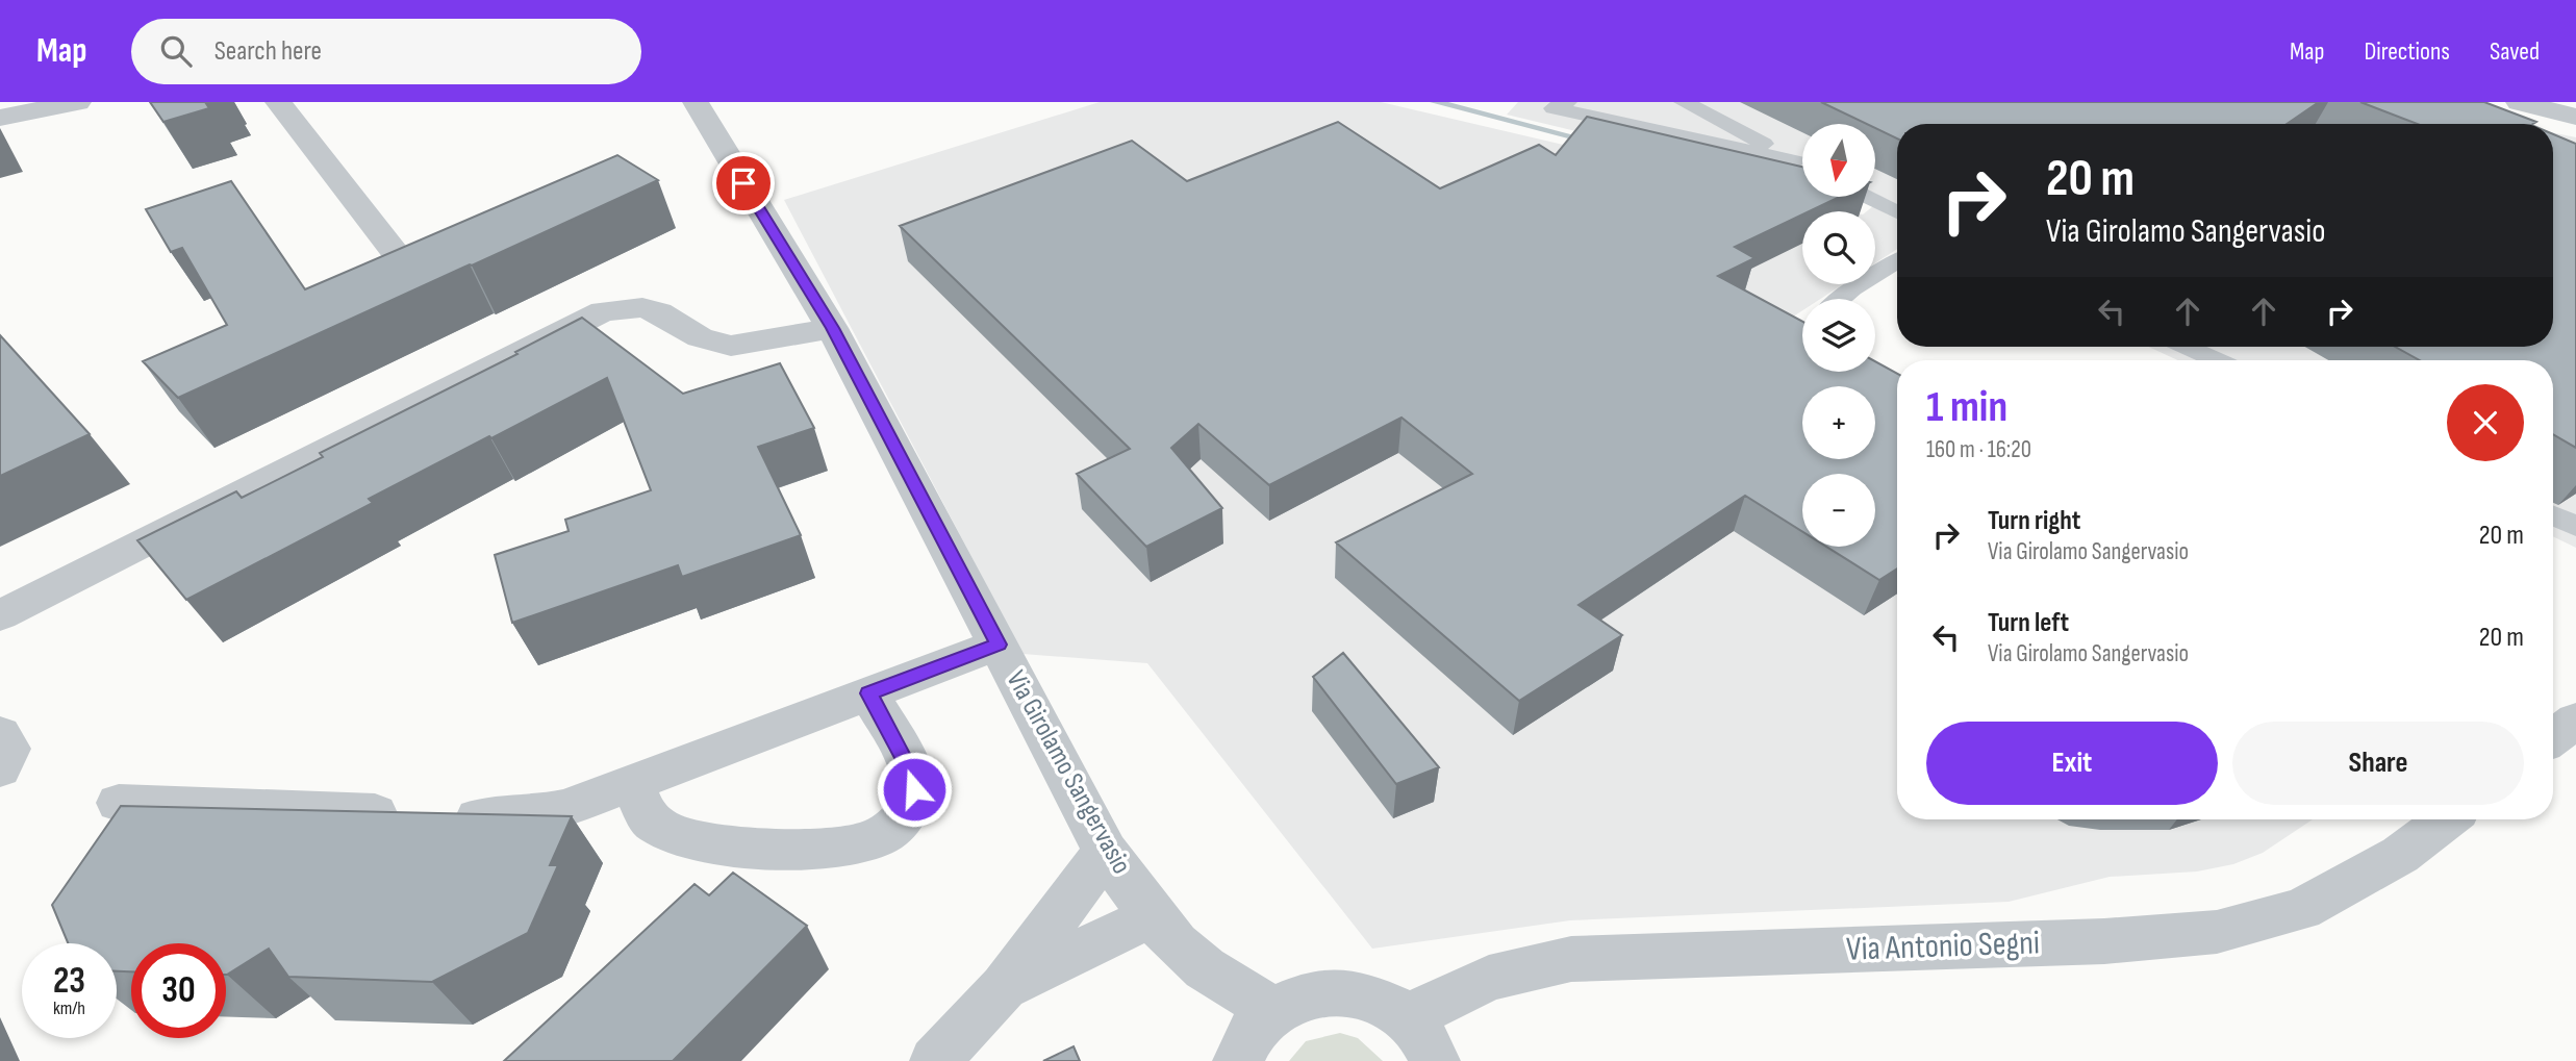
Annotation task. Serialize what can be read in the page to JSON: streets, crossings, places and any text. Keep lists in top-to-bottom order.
{
  "streets": {
    "street": ["Via Girolamo Sangervasio", "Via Antonio Segni"]
  },
  "north": "bottom",
  "page": {
    "header": "Map",
    "search": "Search here",
    "nav": ["Map", "Directions", "Saved"],
    "map_buttons": ["+", "−"],
    "turn": ["20 m", "Via Girolamo Sangervasio"],
    "heading": ["1 min", "160 m · 16:20"],
    "list": [
      {
        "name": "Turn right",
        "note": "Via Girolamo Sangervasio",
        "value": "20 m"
      },
      {
        "name": "Turn left",
        "note": "Via Girolamo Sangervasio",
        "value": "20 m"
      }
    ],
    "buttons": ["Exit", "Share"],
    "speed": "23 km/h",
    "limit": "30"
  }
}
